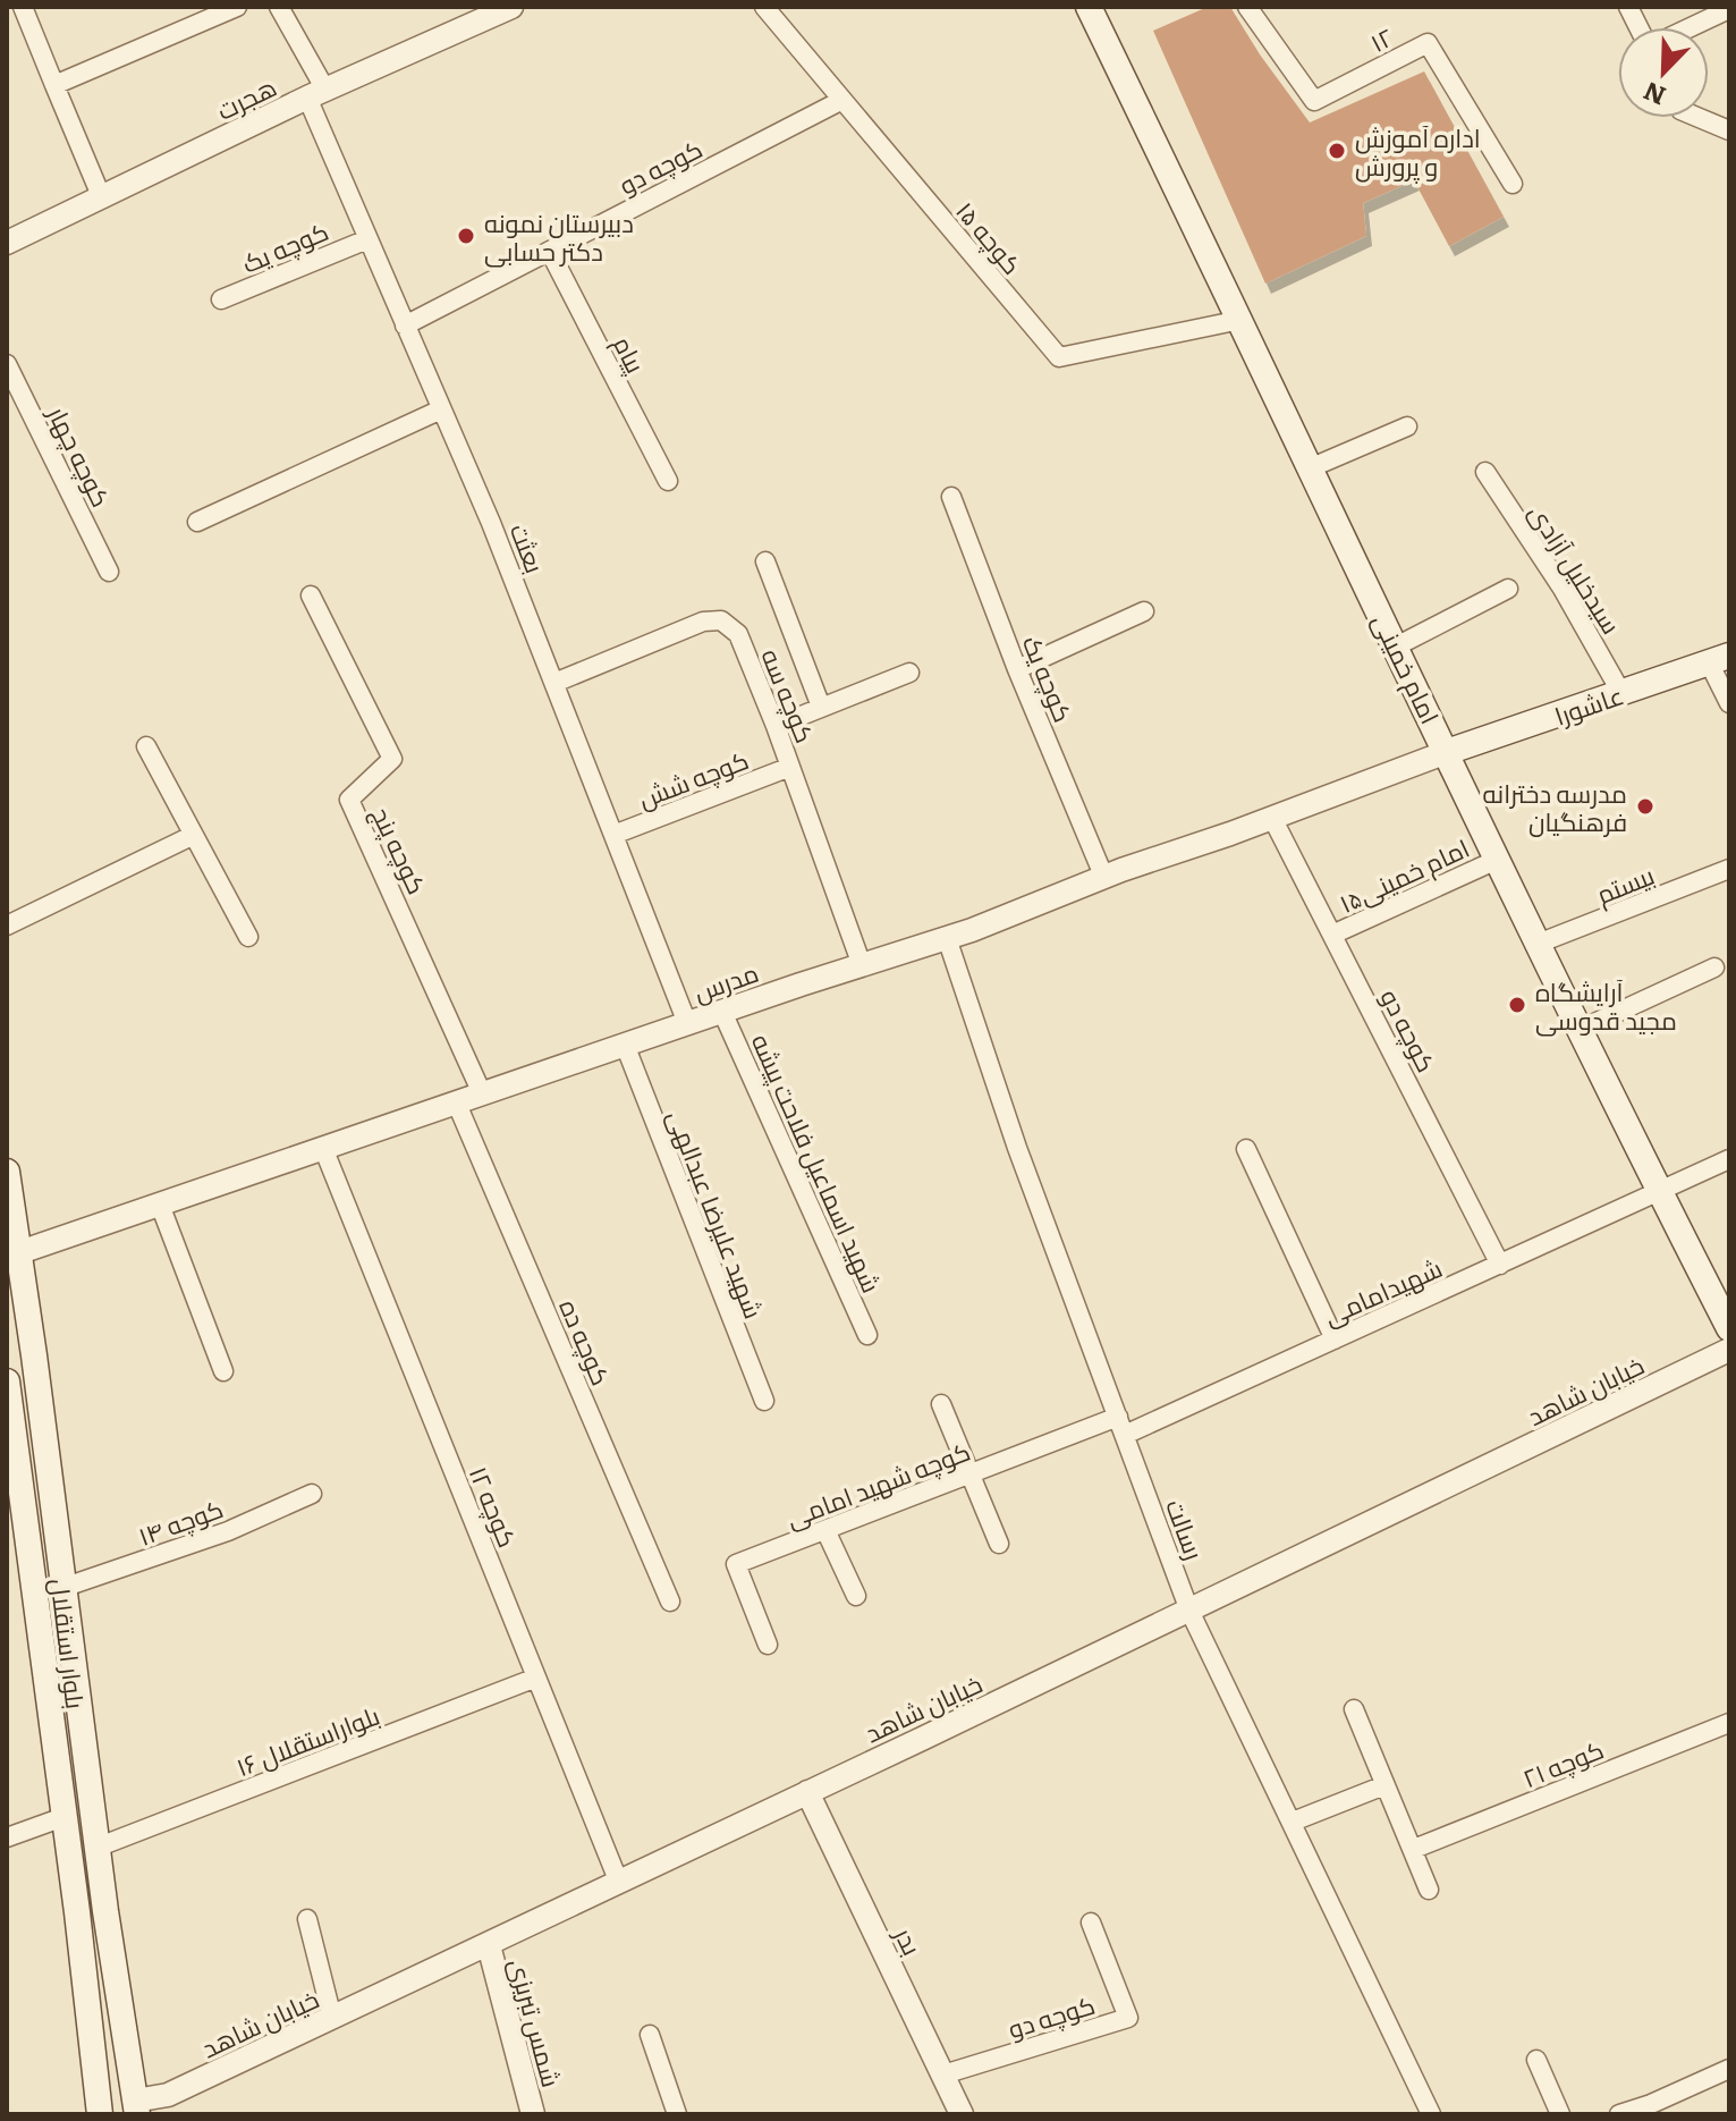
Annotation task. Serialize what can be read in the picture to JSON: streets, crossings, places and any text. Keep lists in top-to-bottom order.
{
  "streets": {
    "main road": ["امام خمینی", "عاشورا", "بلوار استقلال"],
    "street": [
      "۱۲",
      "هجرت",
      "کوچه دو",
      "کوچه ۱۵",
      "کوچه یک",
      "پیام",
      "کوچه چهار",
      "بعثت",
      "سیدخلیل آزادی",
      "کوچه سه",
      "کوچه شش",
      "کوچه پنج",
      "امام خمینی۱۵",
      "بیستم",
      "مدرس",
      "شهید اسماعیل فلاحت پیشه",
      "شهید علیرضا عبدالهی",
      "شهیدامامی",
      "کوچه ده",
      "خیابان شاهد",
      "کوچه شهید امامی",
      "کوچه ۱۲",
      "کوچه ۱۴",
      "رسالت",
      "بلواراستقلال ۱۶",
      "کوچه ۲۱",
      "بدر",
      "شمس تبریزی"
    ]
  },
  "crossings": [
    ["هجرت", "بعثت"],
    ["کوچه دو", "کوچه ۱۵"],
    ["کوچه دو", "پیام"],
    ["کوچه دو", "بعثت"],
    ["کوچه دو", "امام خمینی۱۵"],
    ["کوچه دو", "مدرس"],
    ["کوچه دو", "شهیدامامی"],
    ["کوچه دو", "بدر"],
    ["کوچه ۱۵", "امام خمینی"],
    ["کوچه یک", "بعثت"],
    ["کوچه یک", "مدرس"],
    ["بعثت", "کوچه سه"],
    ["بعثت", "کوچه شش"],
    ["بعثت", "مدرس"],
    ["سیدخلیل آزادی", "عاشورا"],
    ["امام خمینی", "عاشورا"],
    ["امام خمینی", "امام خمینی۱۵"],
    ["امام خمینی", "بیستم"],
    ["امام خمینی", "مدرس"],
    ["امام خمینی", "شهیدامامی"],
    ["کوچه سه", "کوچه شش"],
    ["کوچه سه", "مدرس"],
    ["عاشورا", "مدرس"],
    ["کوچه پنج", "مدرس"],
    ["مدرس", "شهید اسماعیل فلاحت پیشه"],
    ["مدرس", "شهید علیرضا عبدالهی"],
    ["مدرس", "کوچه ده"],
    ["مدرس", "کوچه ۱۲"],
    ["مدرس", "رسالت"],
    ["مدرس", "بلوار استقلال"],
    ["شهیدامامی", "کوچه شهید امامی"],
    ["شهیدامامی", "رسالت"],
    ["خیابان شاهد", "کوچه ۱۲"],
    ["خیابان شاهد", "رسالت"],
    ["خیابان شاهد", "بلوار استقلال"],
    ["خیابان شاهد", "بدر"],
    ["خیابان شاهد", "شمس تبریزی"],
    ["کوچه شهید امامی", "رسالت"],
    ["کوچه ۱۲", "بلواراستقلال ۱۶"],
    ["کوچه ۱۴", "بلوار استقلال"],
    ["بلوار استقلال", "بلواراستقلال ۱۶"]
  ],
  "places": [
    "اداره آموزش و پرورش",
    "دبیرستان نمونه دکتر حسابی",
    "مدرسه دخترانه فرهنگیان",
    "آرایشگاه مجید قدوسی"
  ],
  "north": "bottom left"
}
